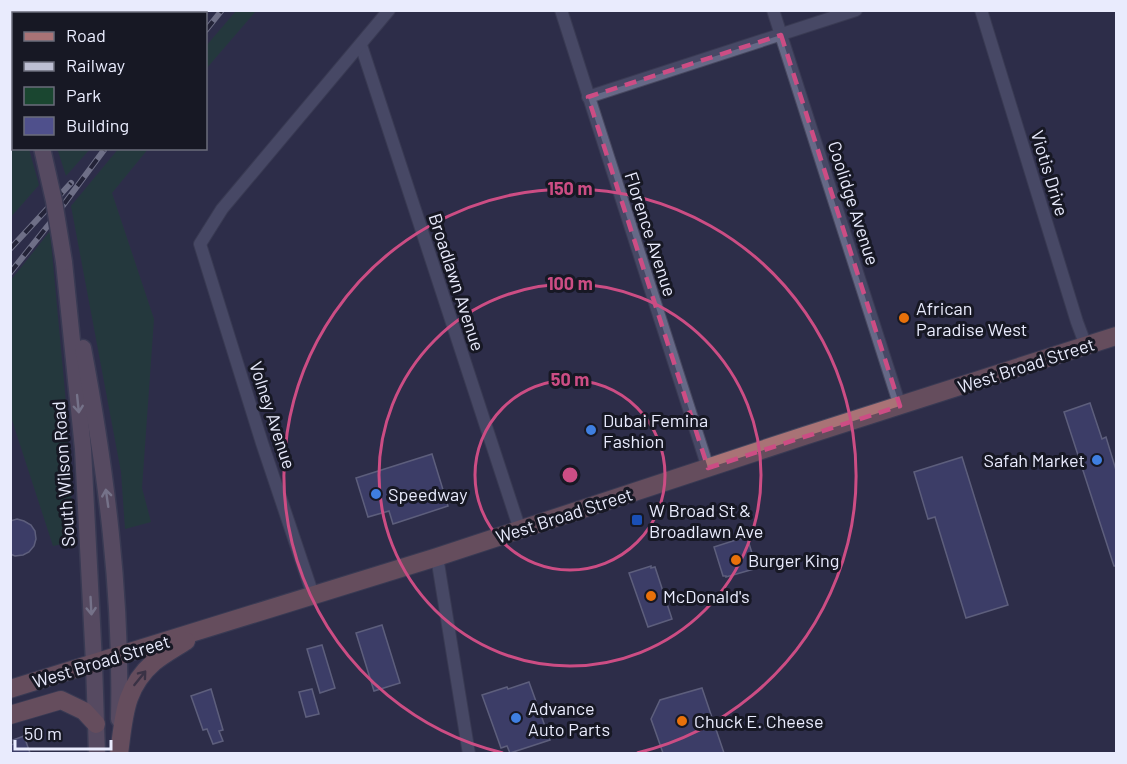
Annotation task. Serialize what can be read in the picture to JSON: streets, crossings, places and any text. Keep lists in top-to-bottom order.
{
  "streets": {
    "main road": ["West Broad Street", "South Wilson Road"],
    "street": [
      "Viotis Drive",
      "Coolidge Avenue",
      "Florence Avenue",
      "Broadlawn Avenue",
      "Volney Avenue"
    ]
  },
  "crossings": [
    ["Viotis Drive", "West Broad Street"],
    ["Coolidge Avenue", "West Broad Street"],
    ["Florence Avenue", "West Broad Street"],
    ["Broadlawn Avenue", "West Broad Street"],
    ["Broadlawn Avenue", "Volney Avenue"],
    ["West Broad Street", "Volney Avenue"],
    ["West Broad Street", "South Wilson Road"]
  ],
  "places": {
    "other": [
      "African Paradise West",
      "Dubai Femina Fashion",
      "Safah Market",
      "Speedway",
      "Burger King",
      "McDonald's",
      "Advance Auto Parts",
      "Chuck E. Cheese"
    ],
    "transit": ["W Broad St & Broadlawn Ave"]
  },
  "legend": [
    "Road",
    "Railway",
    "Park",
    "Building"
  ],
  "scale_bar": "50 m",
  "rings": ["150 m", "100 m", "50 m"]
}
